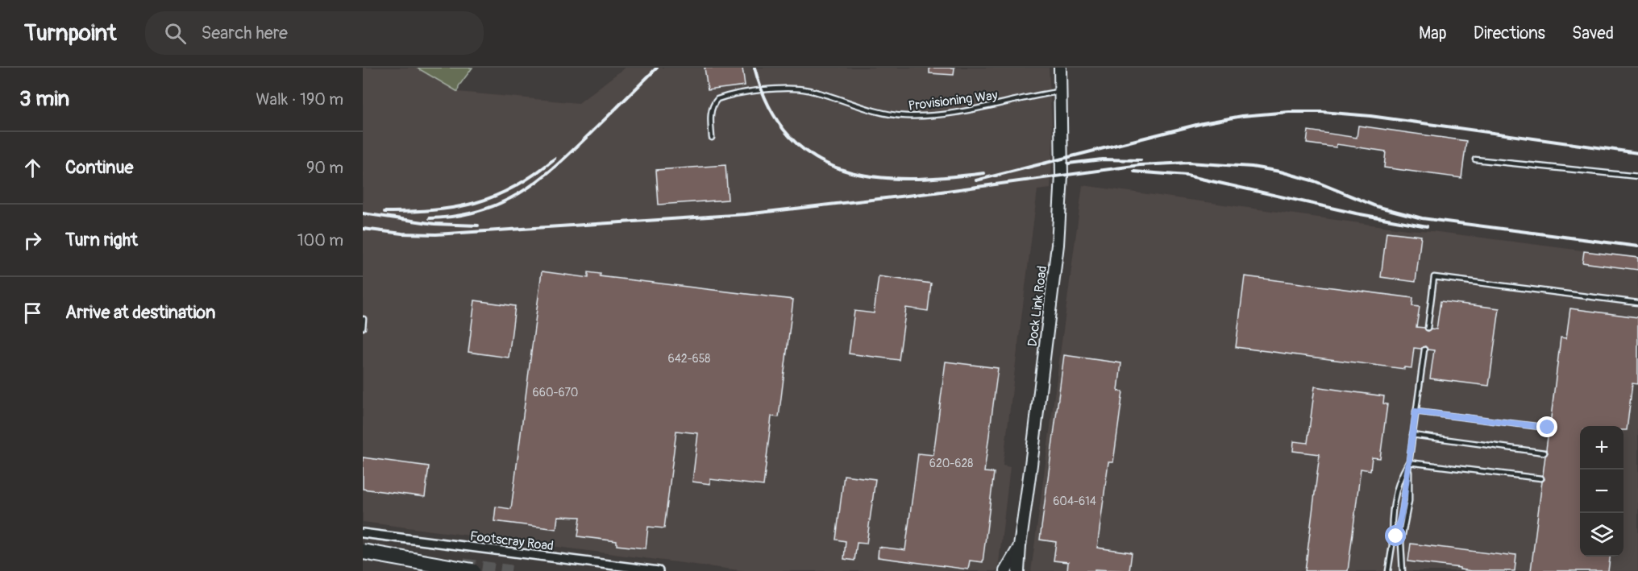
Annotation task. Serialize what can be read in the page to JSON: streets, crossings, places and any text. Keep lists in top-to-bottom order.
{
  "streets": {
    "main road": ["Dock Link Road"],
    "street": ["Footscray Road"],
    "lane": ["Provisioning Way"]
  },
  "crossings": [
    ["Provisioning Way", "Dock Link Road"]
  ],
  "house_numbers": [
    "642-658",
    "660-670",
    "620-628",
    "604-614"
  ],
  "page": {
    "header": "Turnpoint",
    "search": "Search here",
    "nav": ["Map", "Directions", "Saved"],
    "heading": ["3 min", "Walk · 190 m"],
    "list": [
      ["Continue", "90 m"],
      ["Turn right", "100 m"],
      "Arrive at destination"
    ],
    "map_buttons": ["+", "−"]
  }
}
